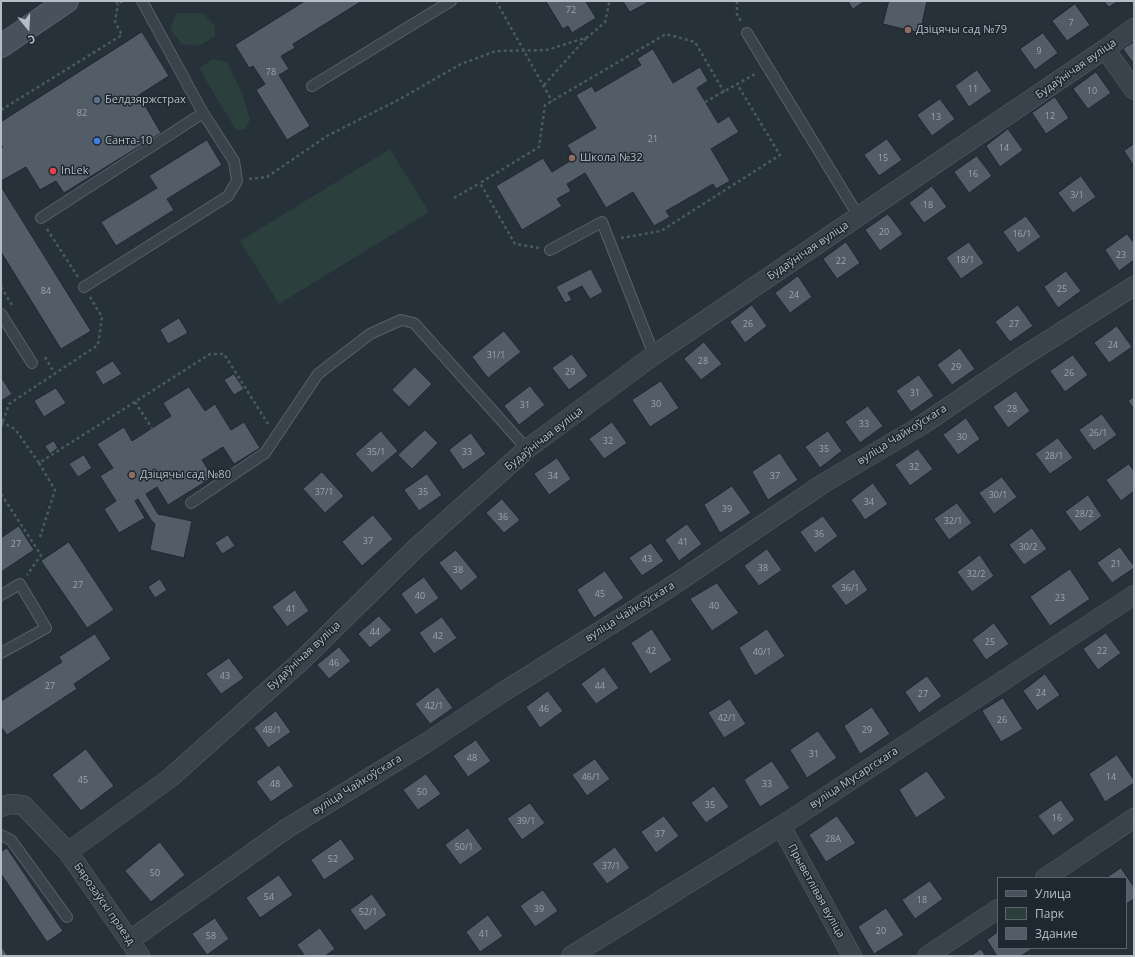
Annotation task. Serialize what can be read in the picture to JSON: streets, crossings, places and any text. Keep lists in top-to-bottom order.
{
  "streets": {
    "street": [
      "Будаўнічая вуліца",
      "вуліца Чайкоўскага",
      "вуліца Мусаргскага",
      "Прыветлівая вуліца",
      "Бярозаўскі праезд"
    ]
  },
  "crossings": [
    ["Будаўнічая вуліца", "Бярозаўскі праезд"],
    ["вуліца Чайкоўскага", "Бярозаўскі праезд"],
    ["вуліца Мусаргскага", "Прыветлівая вуліца"]
  ],
  "places": [
    "Дзіцячы сад №79",
    "Белдзяржстрах",
    "Санта-10",
    "Школа №32",
    "InLek",
    "Дзіцячы сад №80"
  ],
  "house_numbers": [
    "72",
    "7",
    "9",
    "78",
    "11",
    "10",
    "82",
    "12",
    "13",
    "21",
    "14",
    "15",
    "16",
    "3/1",
    "18",
    "20",
    "16/1",
    "23",
    "18/1",
    "22",
    "25",
    "84",
    "24",
    "26",
    "27",
    "24",
    "31/1",
    "28",
    "29",
    "29",
    "26",
    "31",
    "30",
    "31",
    "28",
    "33",
    "26/1",
    "30",
    "32",
    "35",
    "35/1",
    "33",
    "28/1",
    "32",
    "34",
    "37",
    "37/1",
    "35",
    "30/1",
    "34",
    "39",
    "28/2",
    "36",
    "32/1",
    "36",
    "37",
    "41",
    "27",
    "30/2",
    "43",
    "21",
    "38",
    "38",
    "32/2",
    "27",
    "36/1",
    "45",
    "40",
    "23",
    "40",
    "41",
    "44",
    "42",
    "25",
    "42",
    "22",
    "40/1",
    "46",
    "43",
    "27",
    "44",
    "24",
    "27",
    "42/1",
    "46",
    "42/1",
    "26",
    "48/1",
    "29",
    "31",
    "48",
    "46/1",
    "14",
    "45",
    "48",
    "33",
    "50",
    "35",
    "16",
    "39/1",
    "37",
    "28А",
    "50/1",
    "52",
    "37/1",
    "50",
    "54",
    "18",
    "39",
    "52/1",
    "20",
    "41",
    "58"
  ],
  "legend": ["Улица", "Парк", "Здание"],
  "north": "bottom"
}
